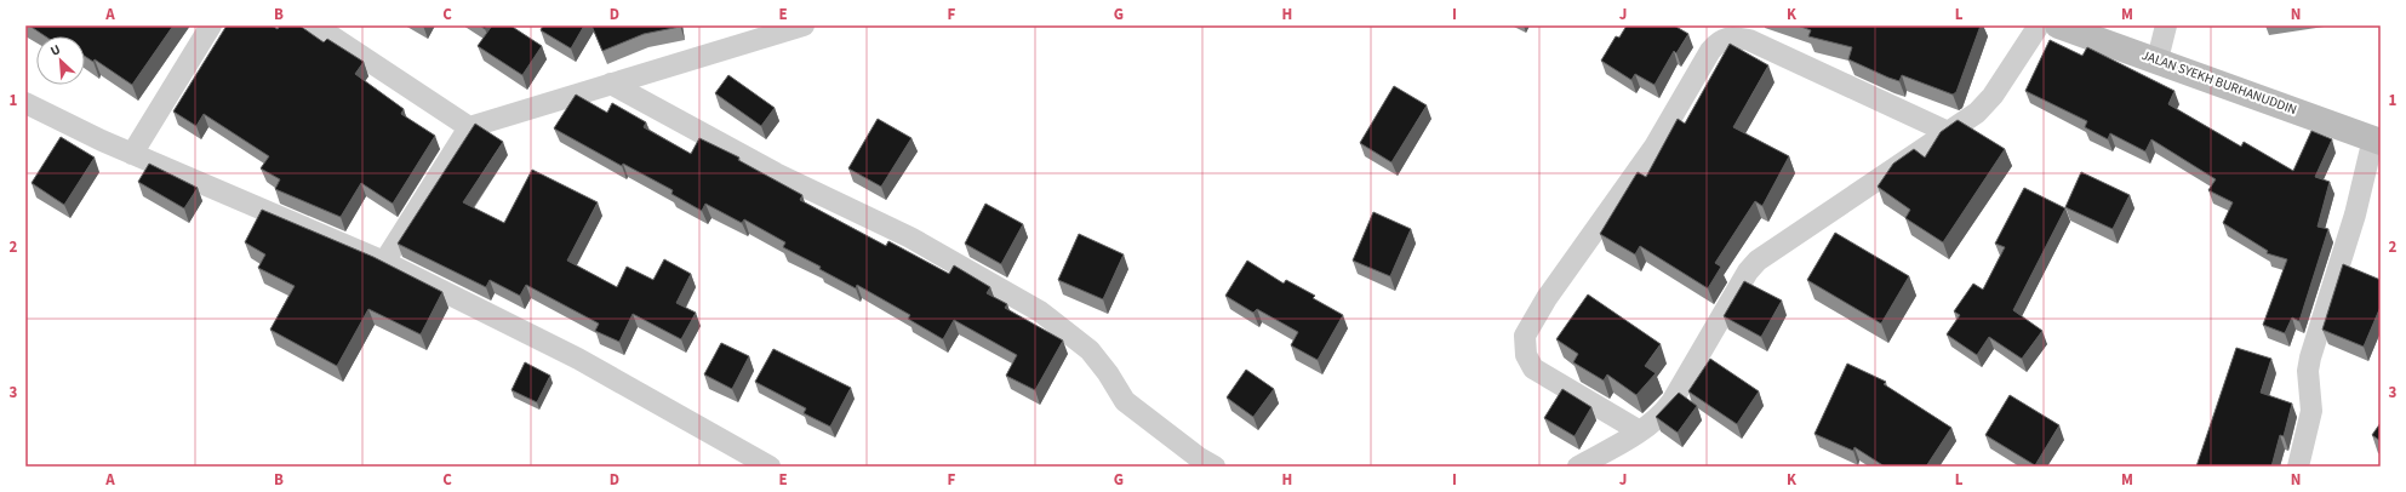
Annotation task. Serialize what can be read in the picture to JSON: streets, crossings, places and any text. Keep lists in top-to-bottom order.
{
  "streets": {
    "main road": ["JALAN SYEKH BURHANUDDIN"]
  },
  "north": "top left",
  "grid": {
    "columns": [
      "A",
      "B",
      "C",
      "D",
      "E",
      "F",
      "G",
      "H",
      "I",
      "J",
      "K",
      "L",
      "M",
      "N"
    ],
    "rows": ["1", "2", "3"]
  }
}
